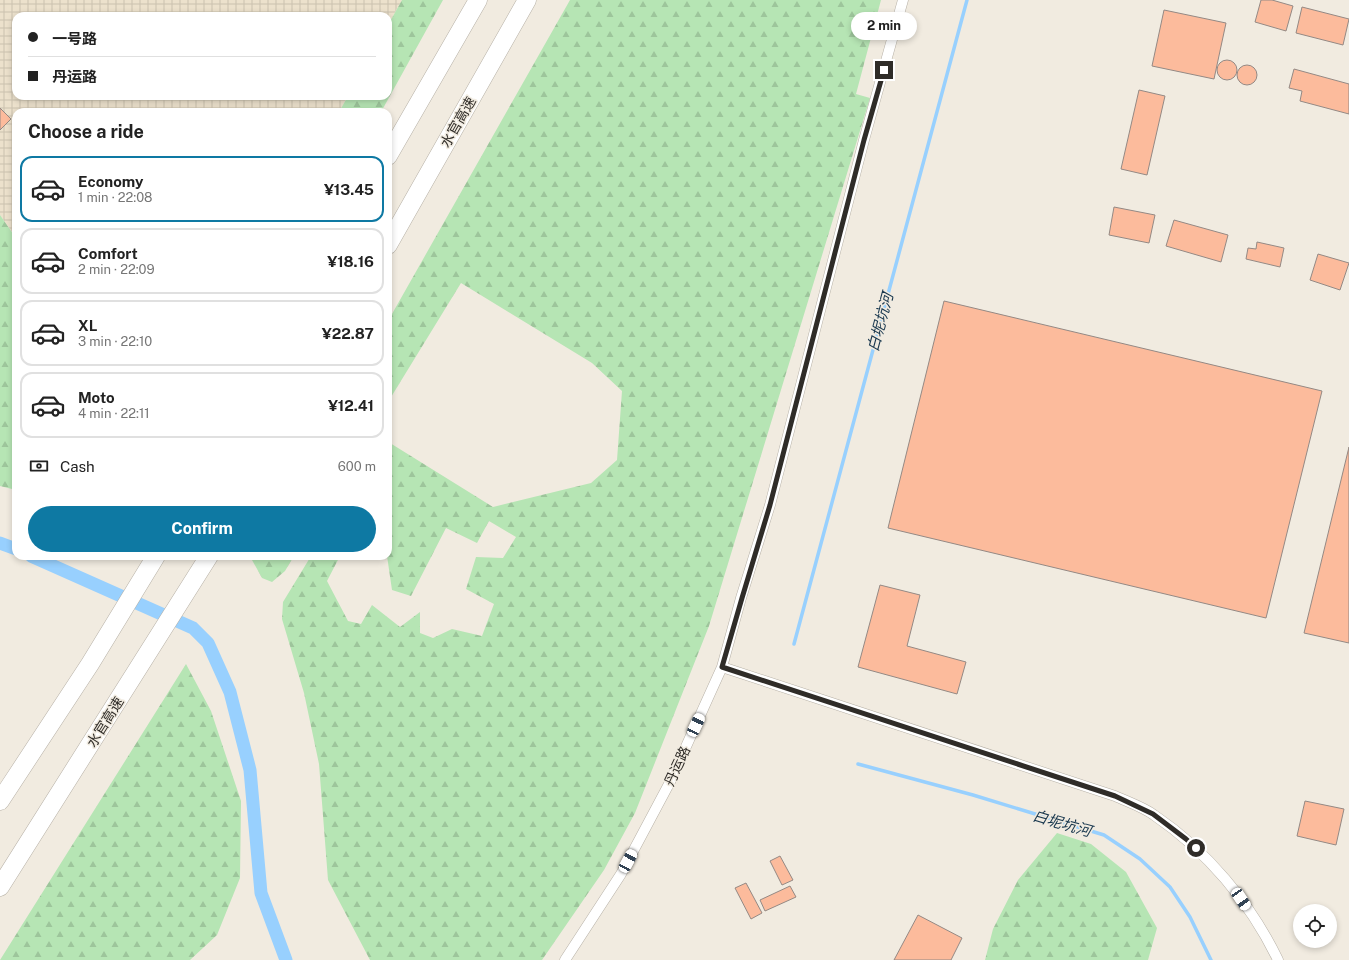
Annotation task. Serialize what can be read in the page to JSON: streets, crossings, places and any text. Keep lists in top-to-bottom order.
{
  "streets": {
    "highway": ["水官高速"],
    "street": ["丹运路"]
  },
  "water": ["白坭坑河"],
  "page": {
    "bubble": "2 min",
    "banner": ["一号路", "丹运路"],
    "heading": "Choose a ride",
    "list": [
      {
        "name": "Economy",
        "note": "1 min · 22:08",
        "value": "¥13.45"
      },
      {
        "name": "Comfort",
        "note": "2 min · 22:09",
        "value": "¥18.16"
      },
      {
        "name": "XL",
        "note": "3 min · 22:10",
        "value": "¥22.87"
      },
      {
        "name": "Moto",
        "note": "4 min · 22:11",
        "value": "¥12.41"
      }
    ],
    "pay": ["Cash", "600 m"],
    "buttons": "Confirm"
  }
}
